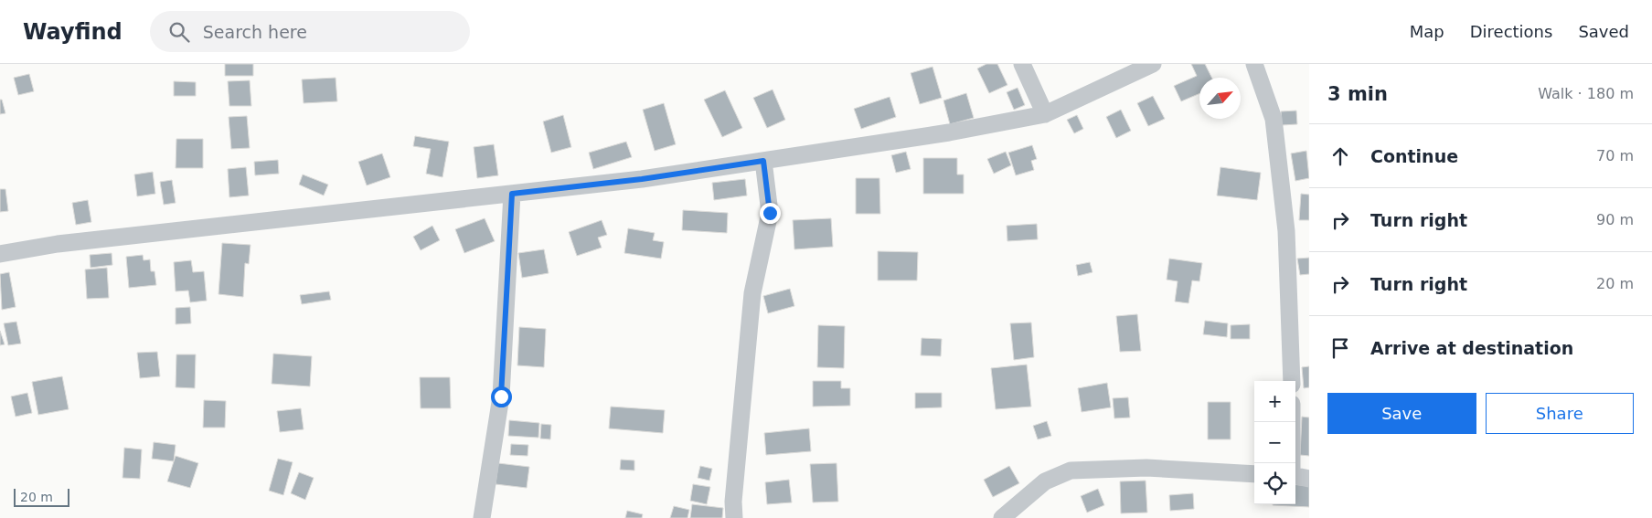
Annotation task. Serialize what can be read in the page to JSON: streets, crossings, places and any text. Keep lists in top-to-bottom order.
{
  "scale_bar": "20 m",
  "north": "top right",
  "page": {
    "header": "Wayfind",
    "search": "Search here",
    "nav": ["Map", "Directions", "Saved"],
    "heading": ["3 min", "Walk · 180 m"],
    "list": [
      ["Continue", "70 m"],
      ["Turn right", "90 m"],
      ["Turn right", "20 m"],
      "Arrive at destination"
    ],
    "buttons": ["Save", "Share"],
    "map_buttons": ["+", "−"],
    "scale": "20 m"
  }
}
